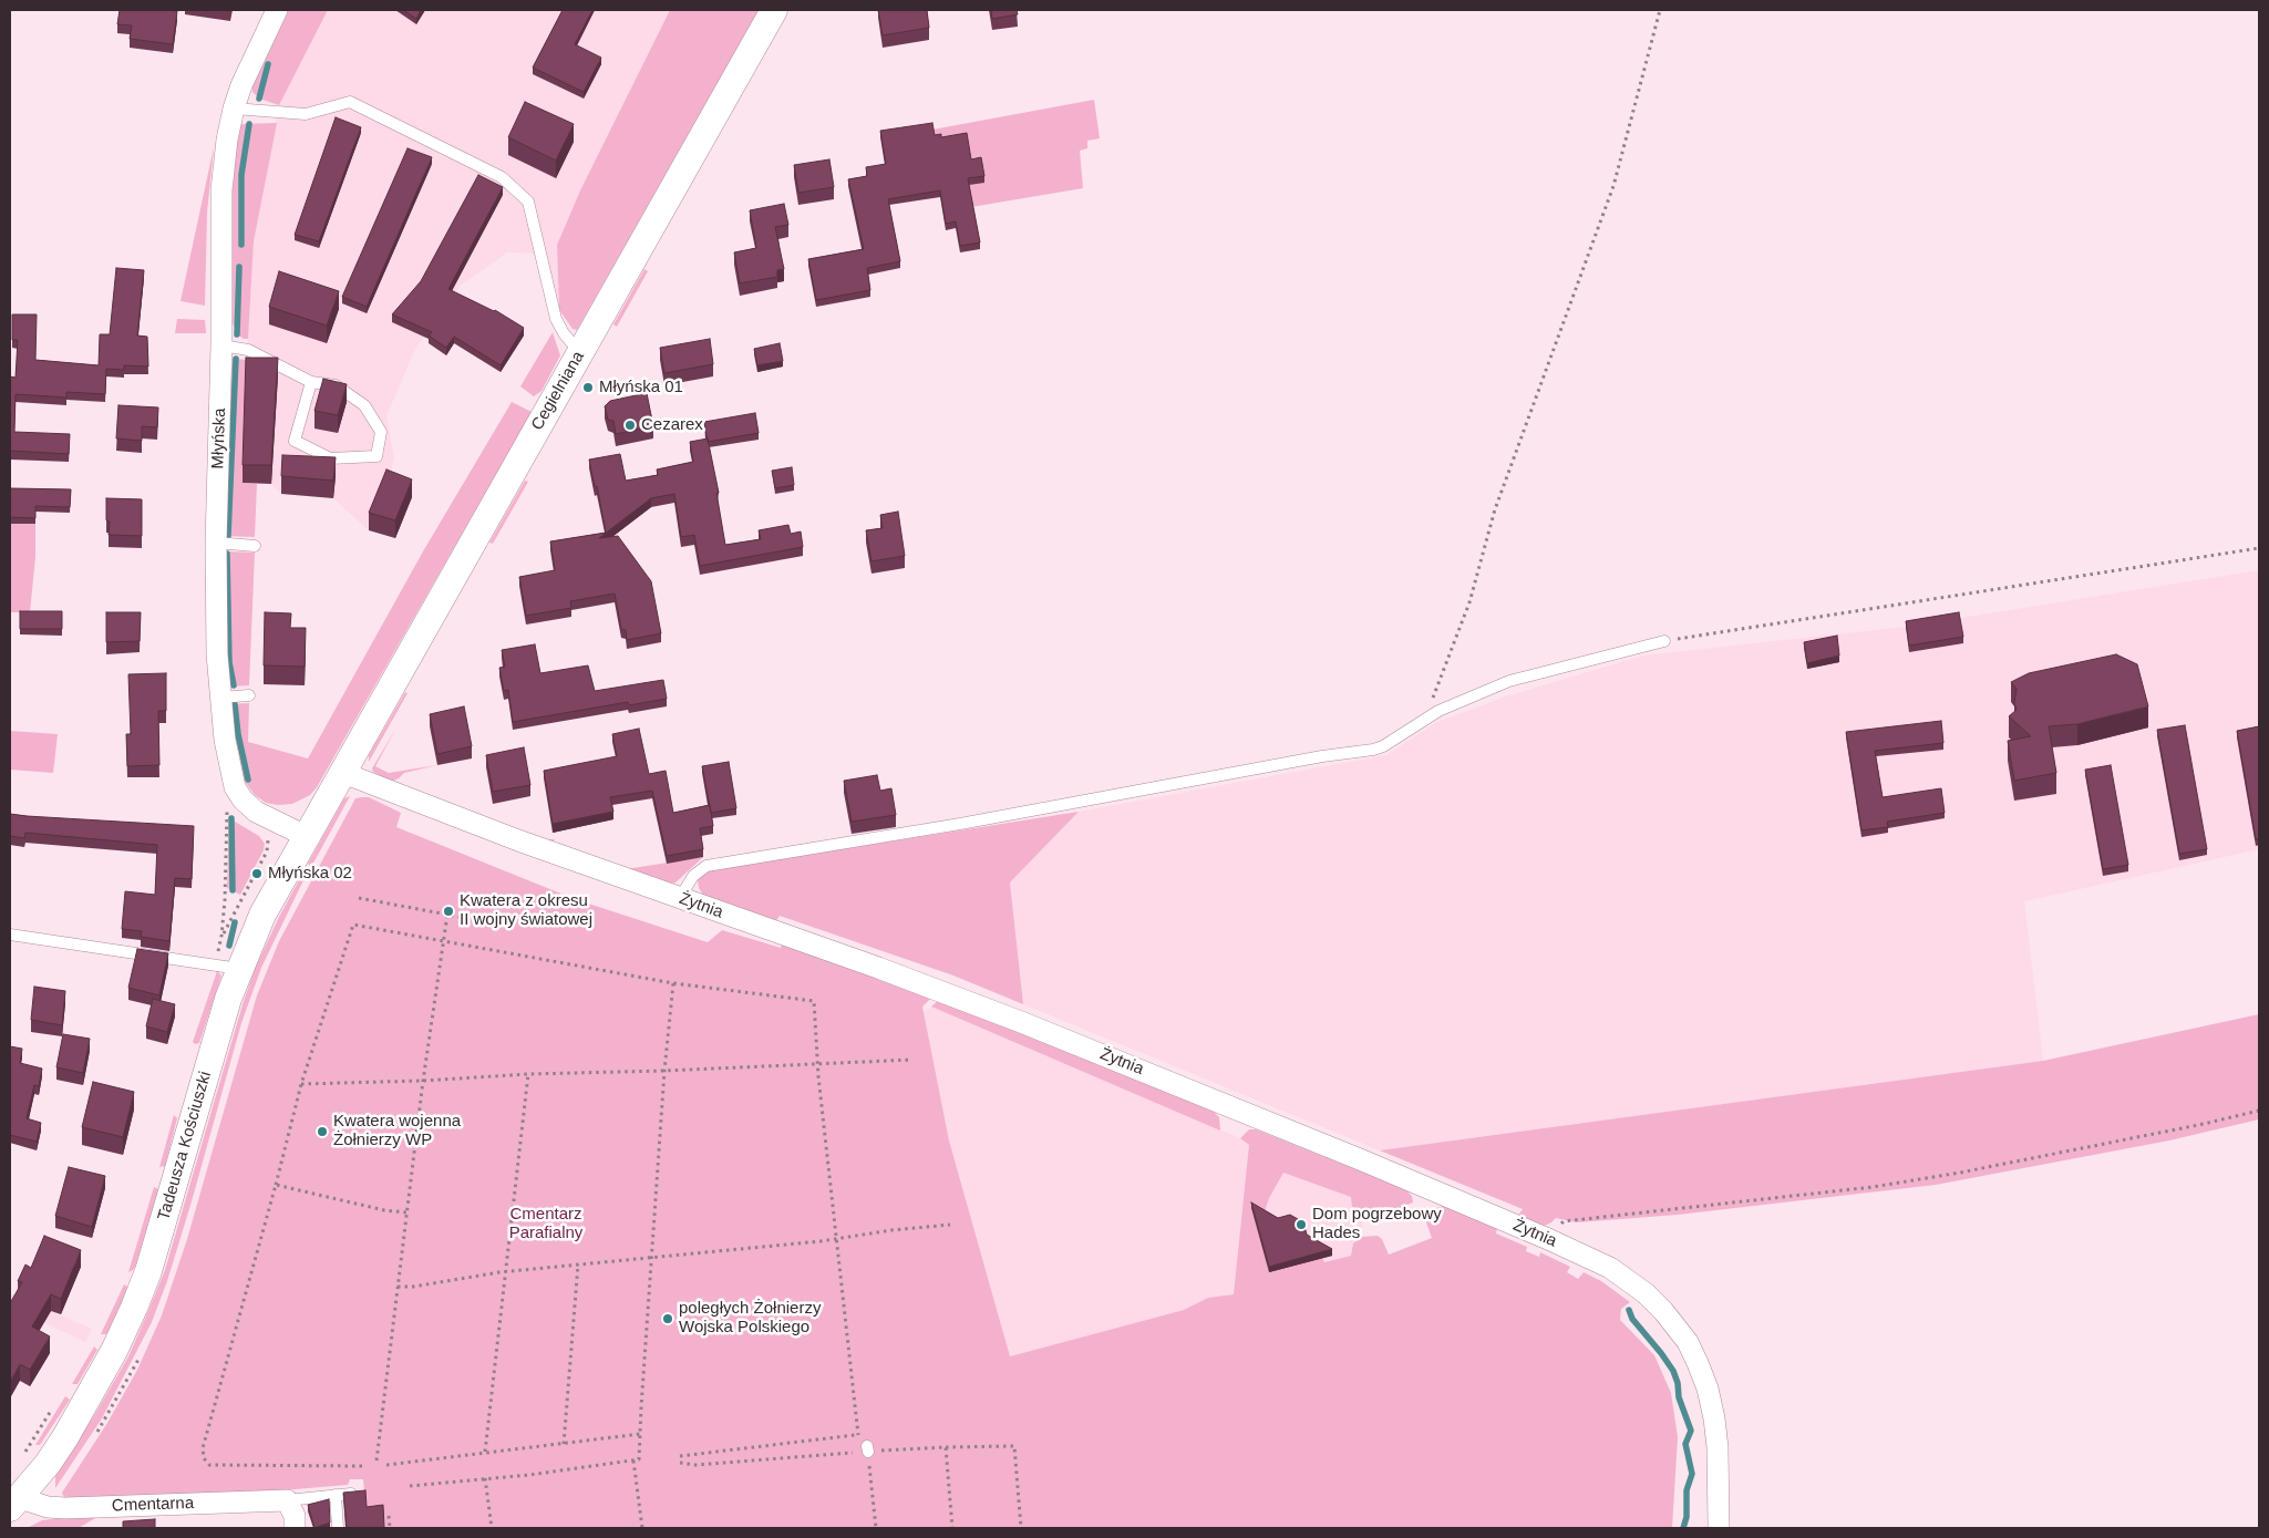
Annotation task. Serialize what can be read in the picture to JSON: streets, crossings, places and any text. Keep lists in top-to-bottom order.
{
  "streets": {
    "street": [
      "Cegielniana",
      "Młyńska",
      "Żytnia",
      "Tadeusza Kościuszki",
      "Cmentarna"
    ]
  },
  "crossings": [
    ["Cegielniana", "Żytnia"],
    ["Cegielniana", "Tadeusza Kościuszki"],
    ["Młyńska", "Tadeusza Kościuszki"],
    ["Żytnia", "Tadeusza Kościuszki"],
    ["Tadeusza Kościuszki", "Cmentarna"]
  ],
  "parks": ["Cmentarz Parafialny"],
  "places": [
    "Młyńska 01",
    "Cezarex",
    "Młyńska 02",
    "Kwatera z okresu II wojny światowej",
    "Kwatera wojenna Żołnierzy WP",
    "Dom pogrzebowy Hades",
    "poległych Żołnierzy Wojska Polskiego"
  ]
}
